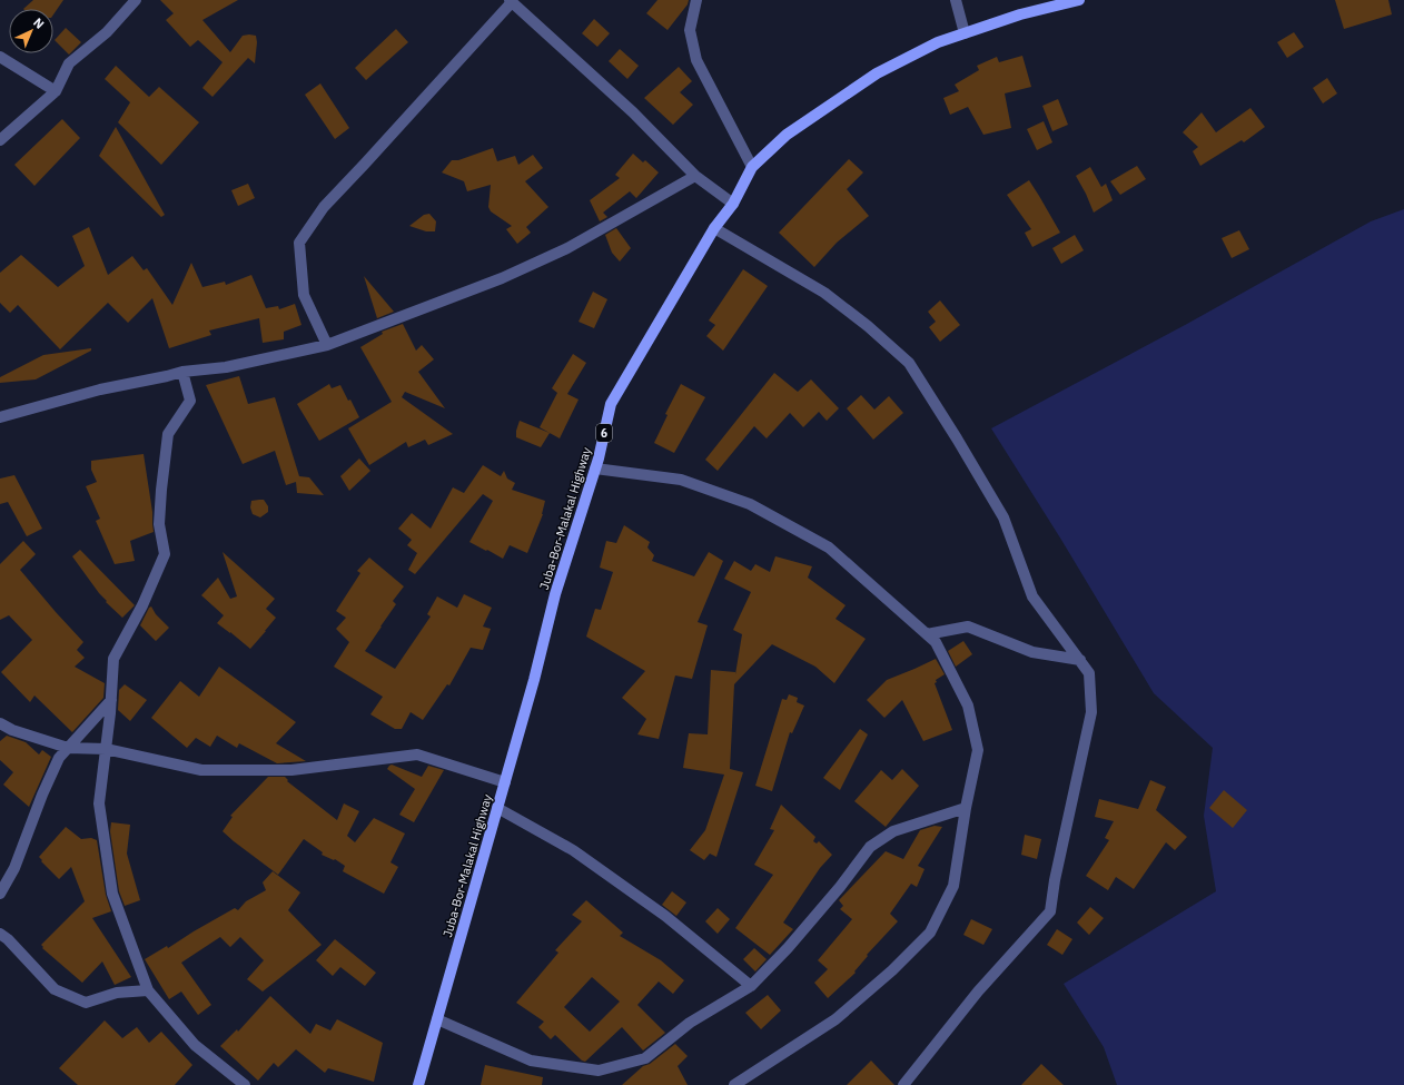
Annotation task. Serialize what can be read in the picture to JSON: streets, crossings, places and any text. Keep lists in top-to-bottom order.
{
  "streets": {
    "main road": ["6", "Juba-Bor-Malakal Highway"]
  },
  "north": "top right"
}
